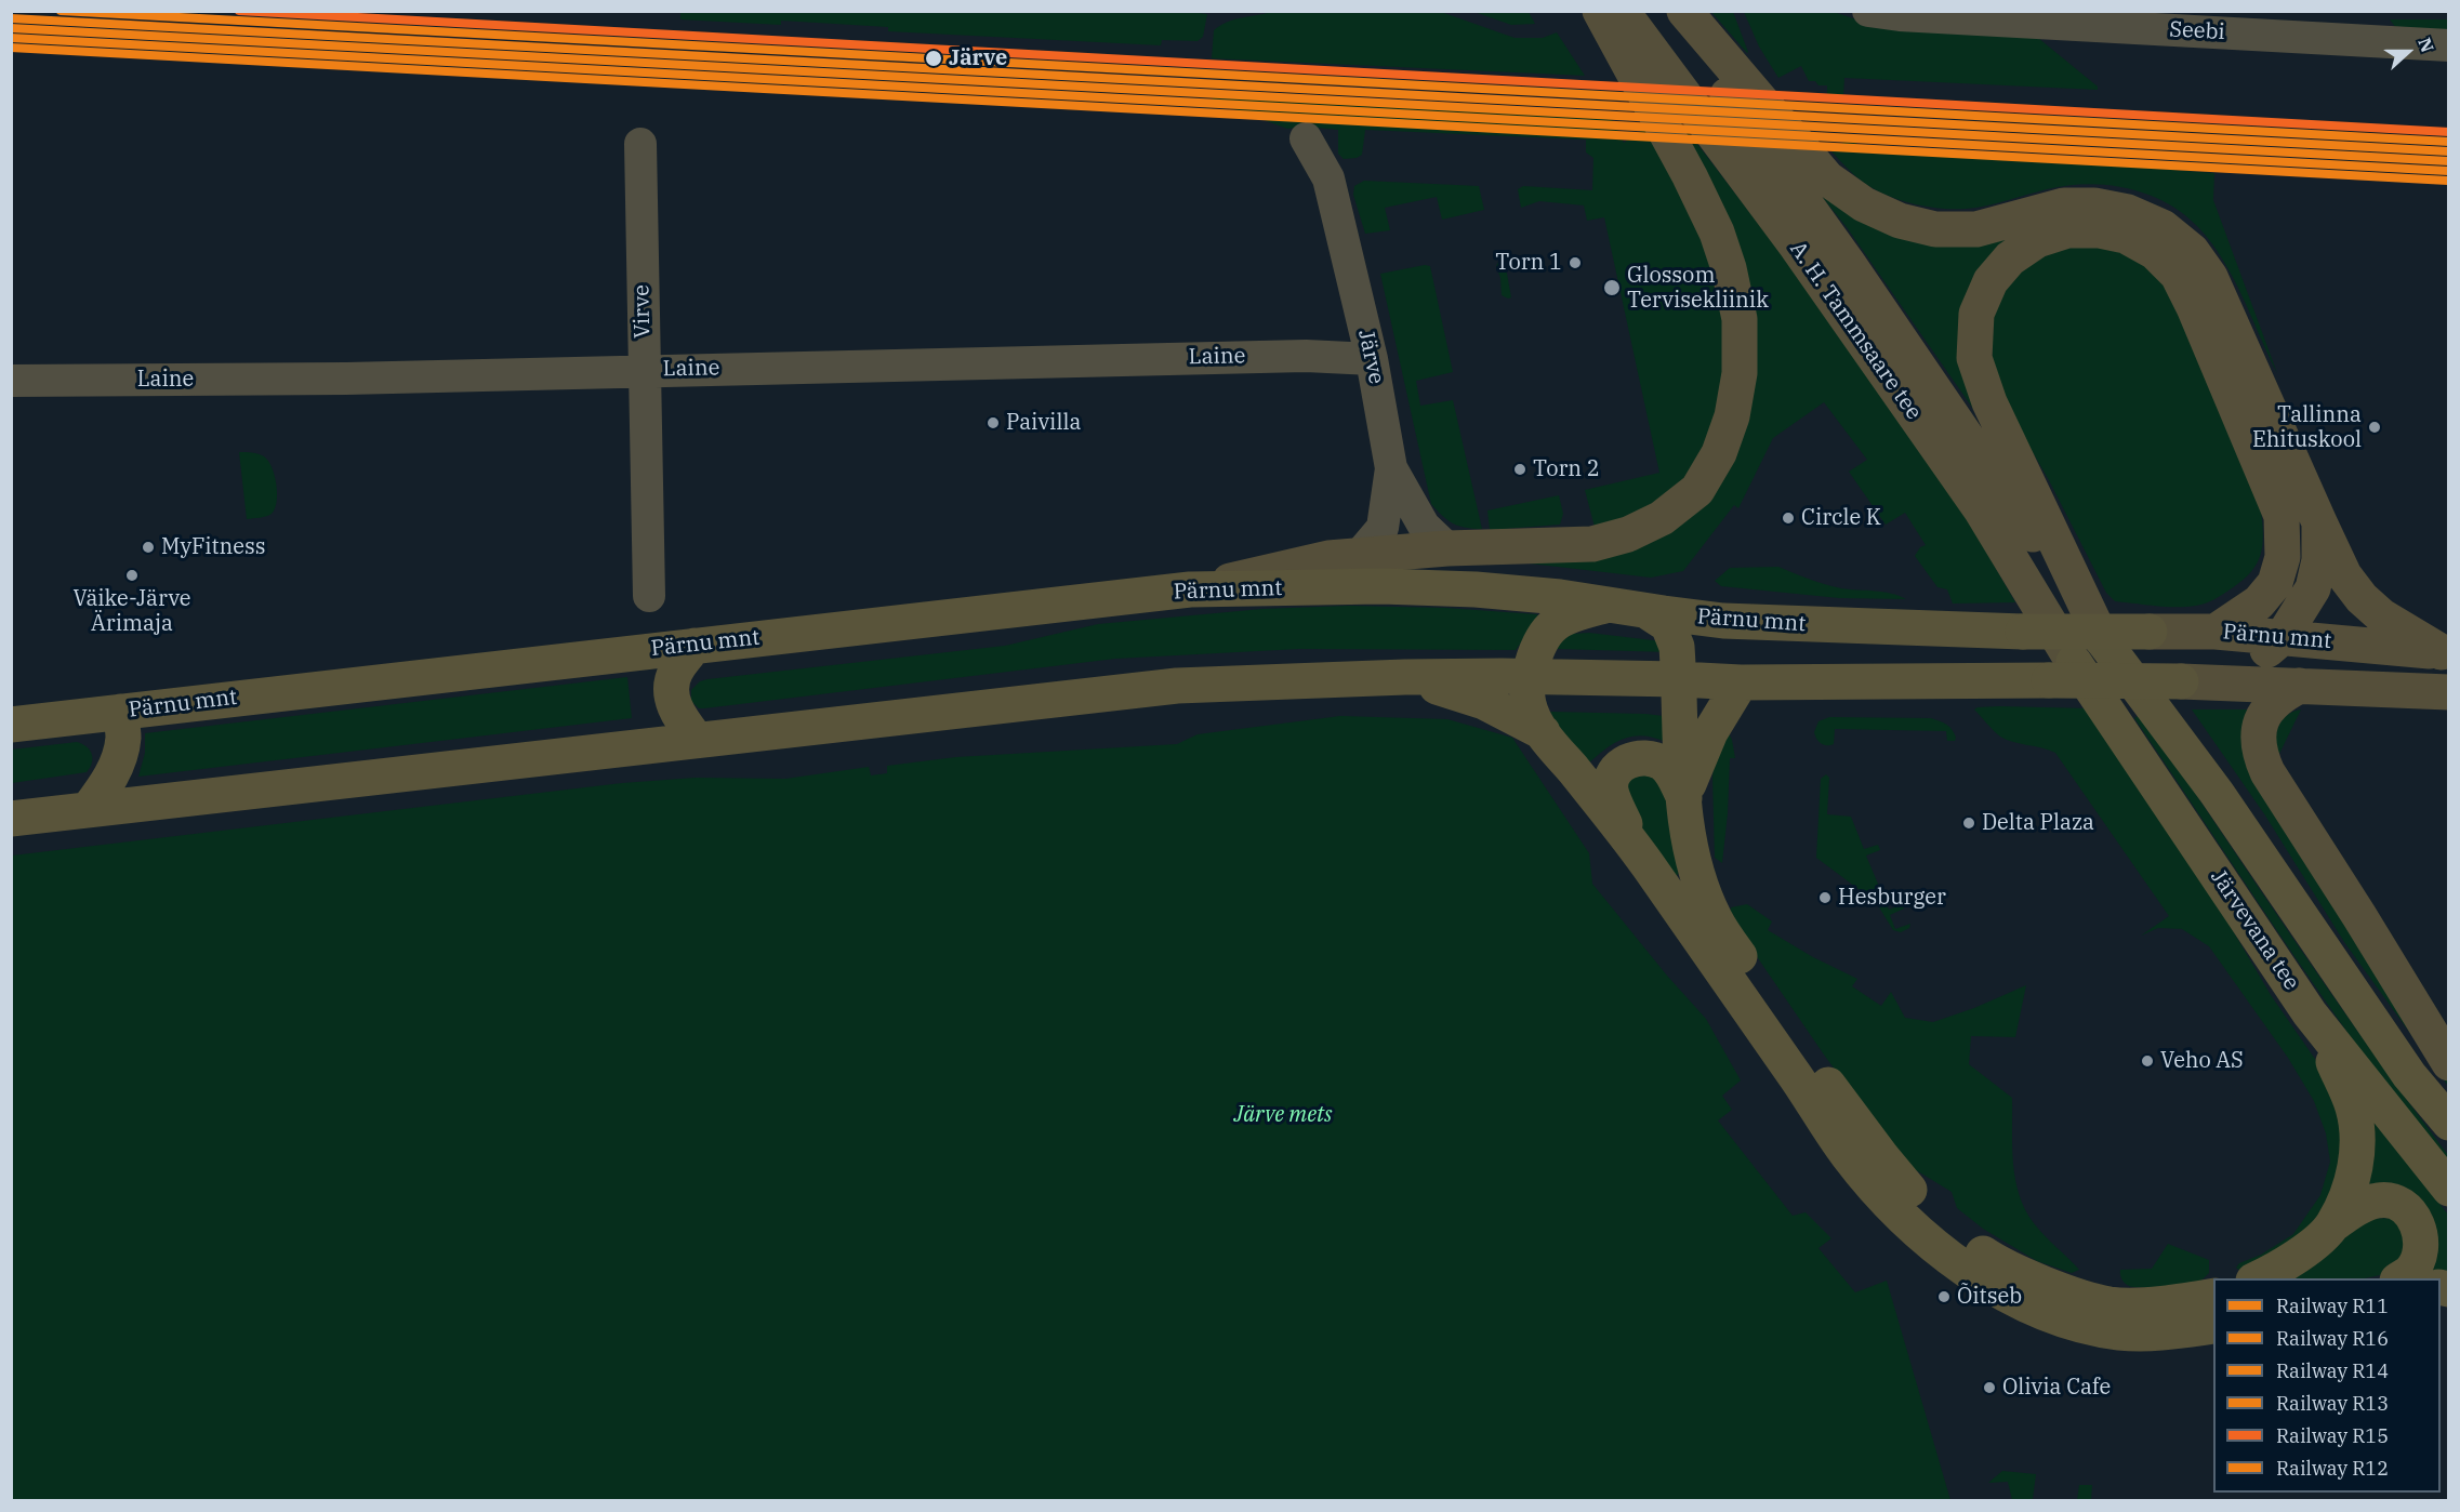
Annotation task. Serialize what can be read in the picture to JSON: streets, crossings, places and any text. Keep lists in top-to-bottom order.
{
  "streets": {
    "highway": ["Pärnu mnt", "Järvevana tee"],
    "main road": ["A. H. Tammsaare tee"],
    "street": [
      "Seebi",
      "Virve",
      "Laine",
      "Järve"
    ]
  },
  "crossings": [
    ["Virve", "Laine"],
    ["A. H. Tammsaare tee", "Järvevana tee"],
    ["Laine", "Järve"]
  ],
  "parks": ["Järve mets"],
  "places": [
    "Järve",
    "Torn 1",
    "Glossom Tervisekliinik",
    "Paivilla",
    "Tallinna Ehituskool",
    "Torn 2",
    "Circle K",
    "MyFitness",
    "Väike-Järve Ärimaja",
    "Delta Plaza",
    "Hesburger",
    "Veho AS",
    "Õitseb",
    "Olivia Cafe"
  ],
  "lines": [
    "rail line R14",
    "rail line R15",
    "rail line R11",
    "rail line R16",
    "rail line R13",
    "rail line R12"
  ],
  "legend": [
    "Railway R11",
    "Railway R16",
    "Railway R14",
    "Railway R13",
    "Railway R15",
    "Railway R12"
  ],
  "north": "right"
}
